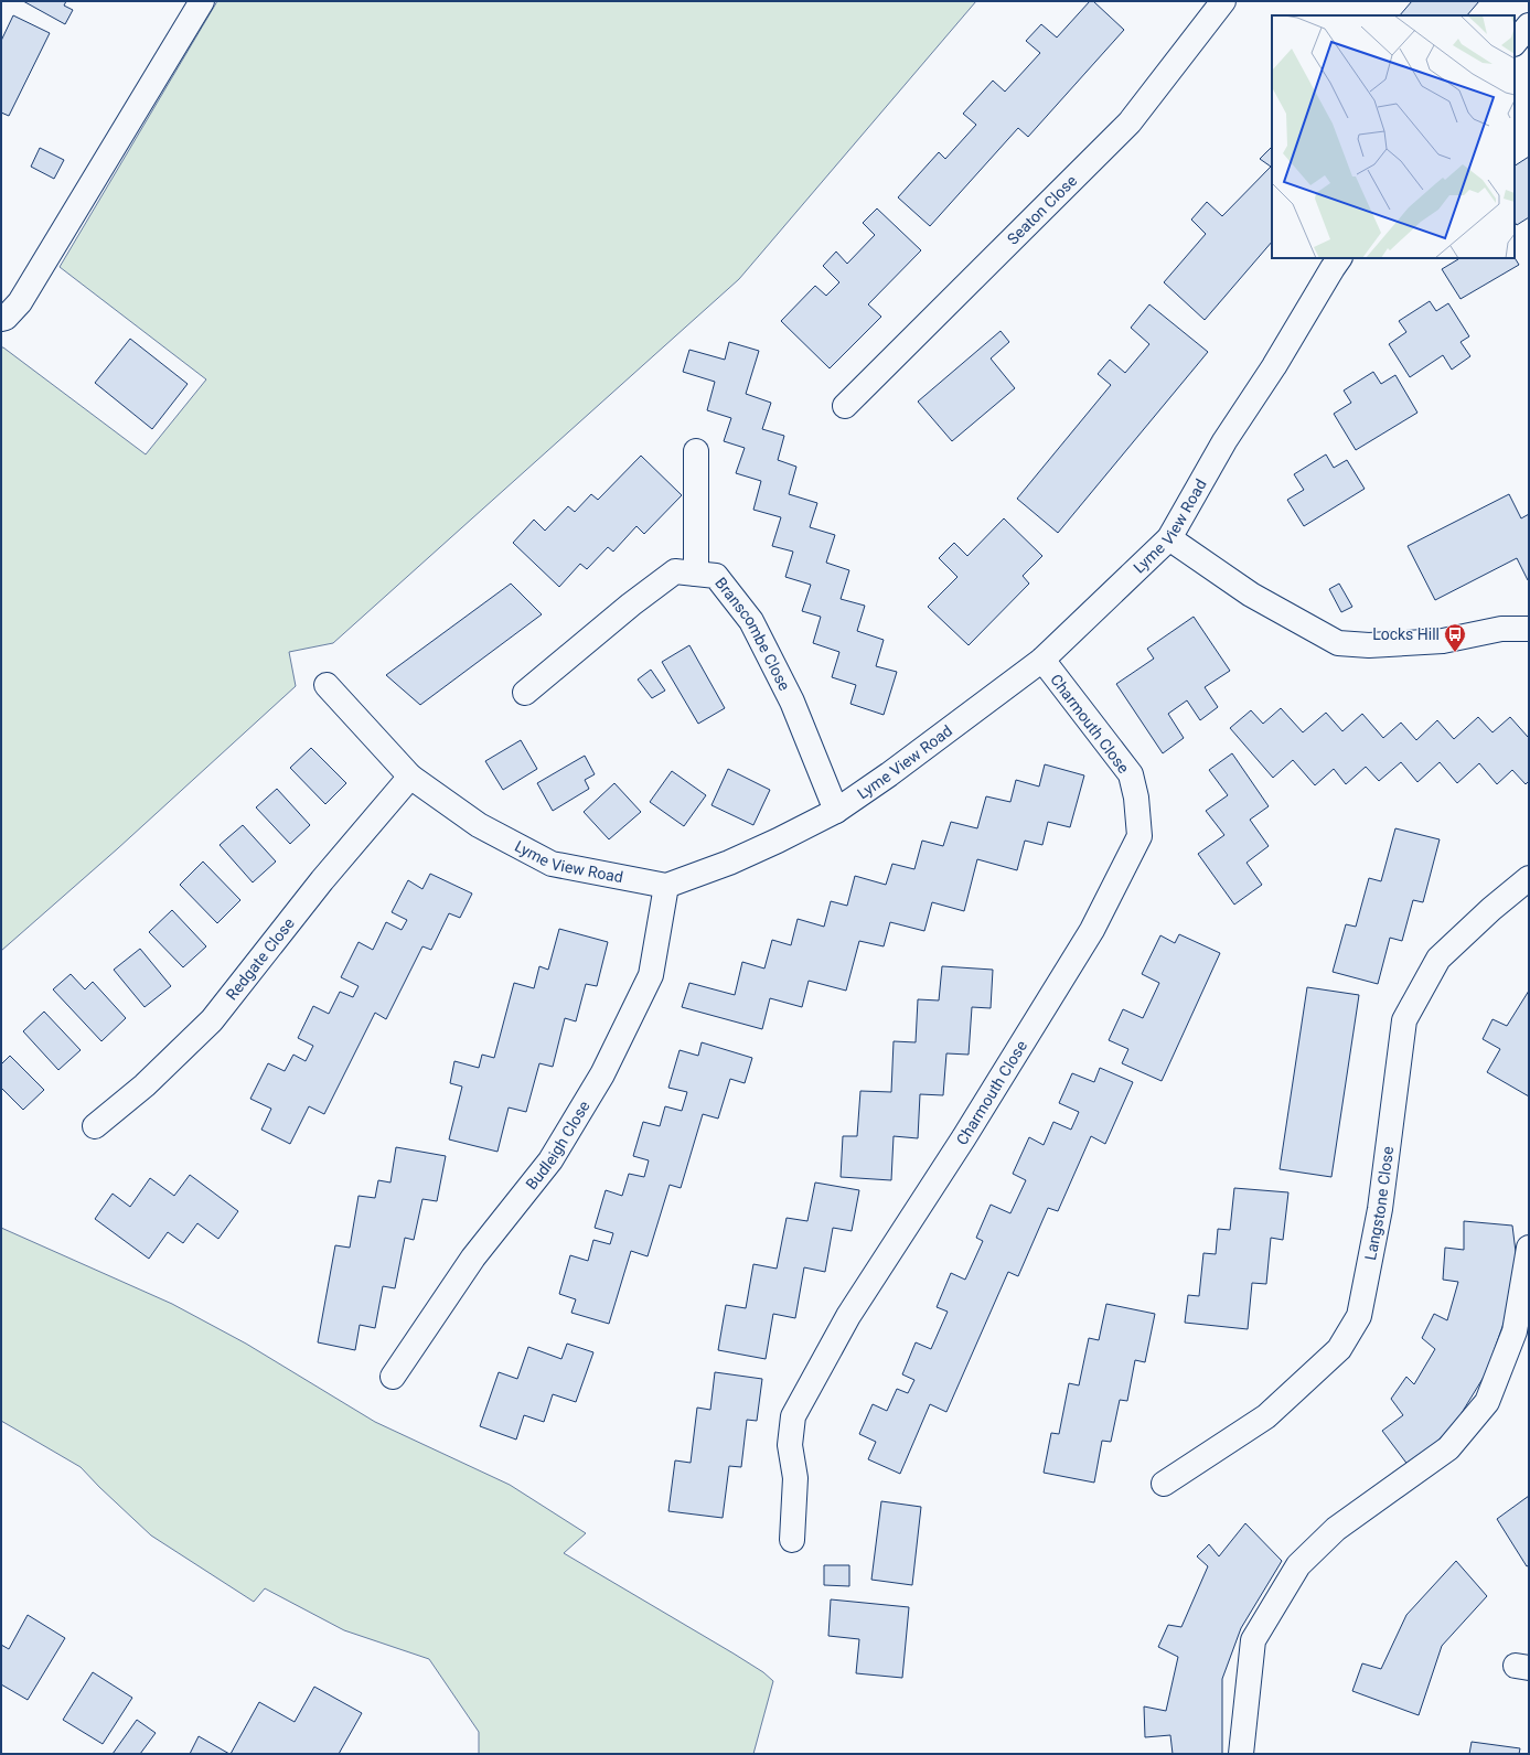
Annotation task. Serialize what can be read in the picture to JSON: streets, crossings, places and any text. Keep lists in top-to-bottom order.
{
  "streets": {
    "street": [
      "Seaton Close",
      "Lyme View Road",
      "Branscombe Close",
      "Charmouth Close",
      "Redgate Close",
      "Budleigh Close",
      "Langstone Close"
    ]
  },
  "crossings": [
    ["Lyme View Road", "Branscombe Close"],
    ["Lyme View Road", "Charmouth Close"],
    ["Lyme View Road", "Redgate Close"],
    ["Lyme View Road", "Budleigh Close"]
  ],
  "places": {
    "bus stop": ["Locks Hill"]
  }
}
